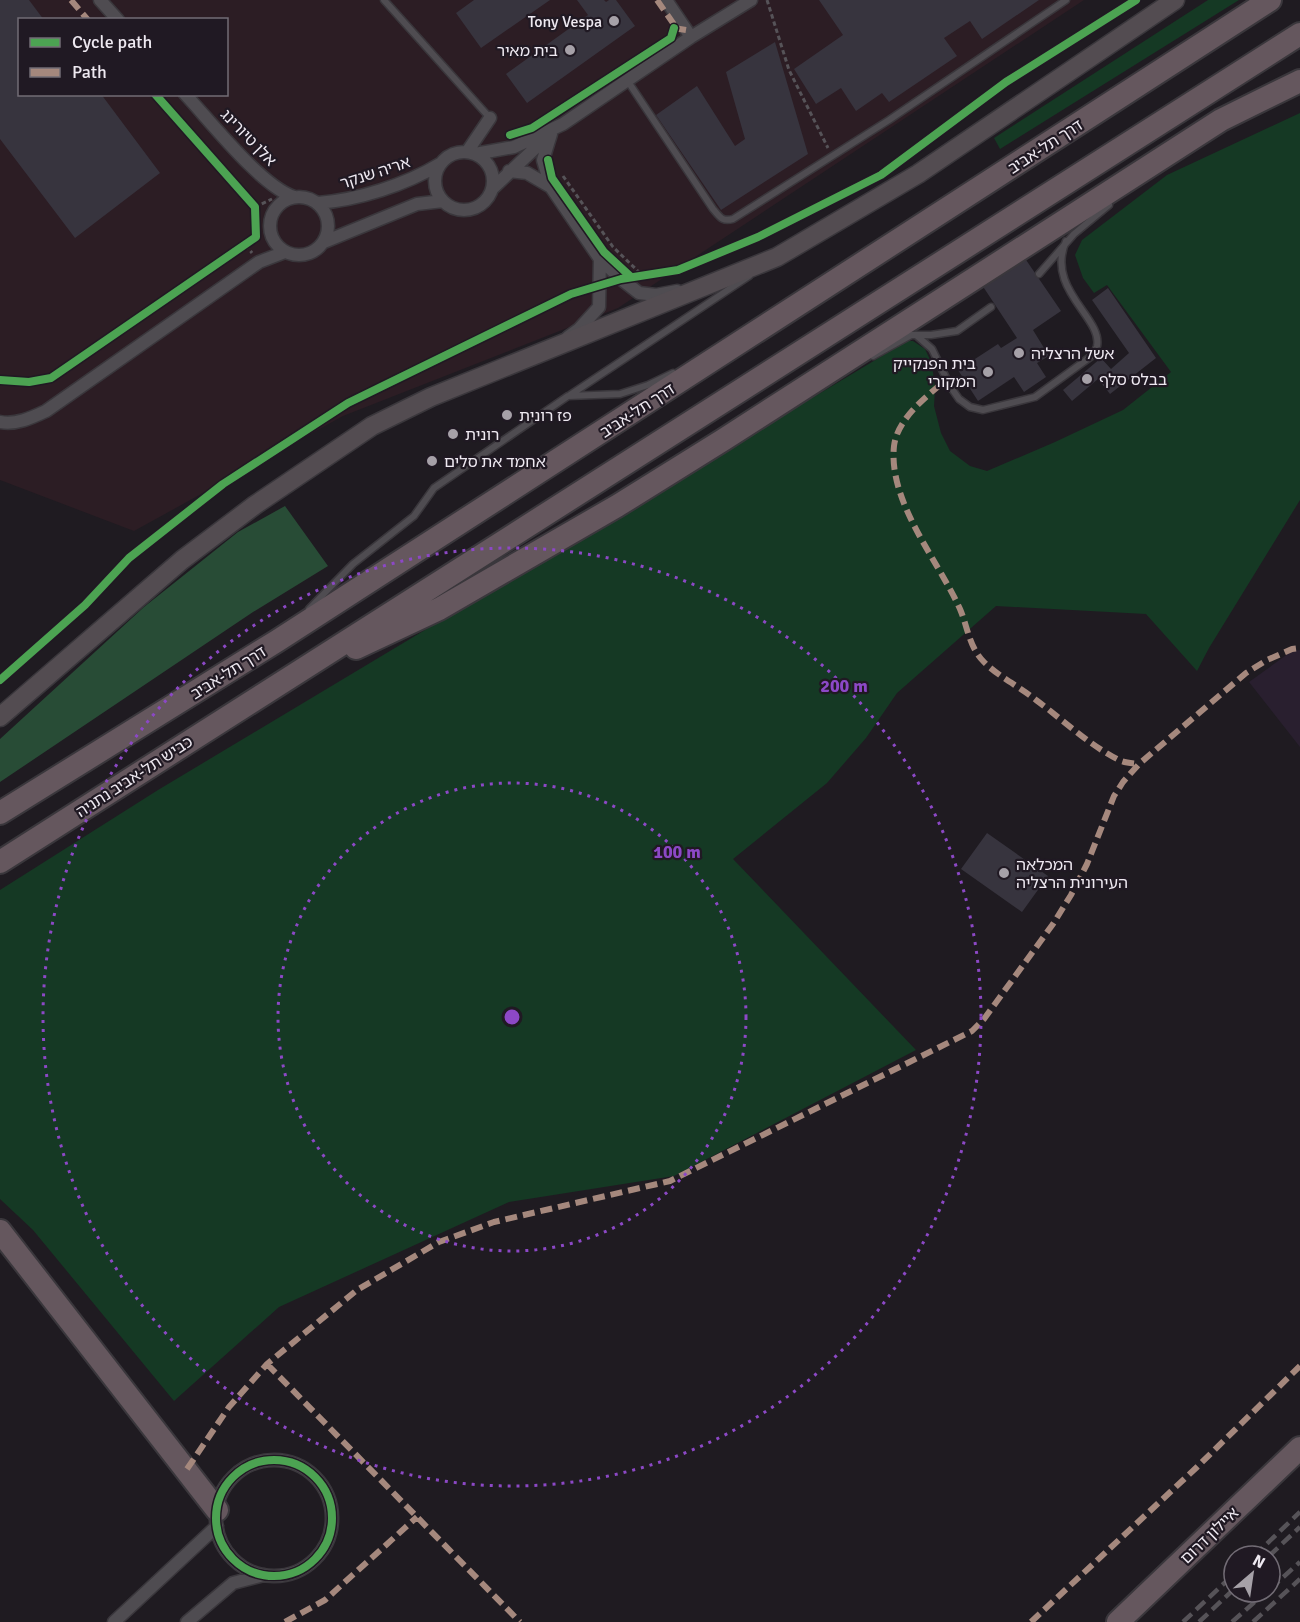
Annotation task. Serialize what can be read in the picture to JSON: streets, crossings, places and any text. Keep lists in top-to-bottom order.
{
  "streets": {
    "highway": ["דרך תל-אביב", "כביש תל-אביב נתניה", "איילון דרום"],
    "street": ["אלן טיורינג", "אריה שנקר"]
  },
  "crossings": [
    ["אלן טיורינג", "אריה שנקר"]
  ],
  "places": [
    "Tony Vespa",
    "בית מאיר",
    "אשל הרצליה",
    "בית הפנקייק המקורי",
    "בבלס סלף",
    "פז רונית",
    "רונית",
    "אחמד את סלים",
    "המכלאה העירונית הרצליה"
  ],
  "legend": ["Cycle path", "Path"],
  "north": "top right",
  "rings": ["200 m", "100 m"]
}
